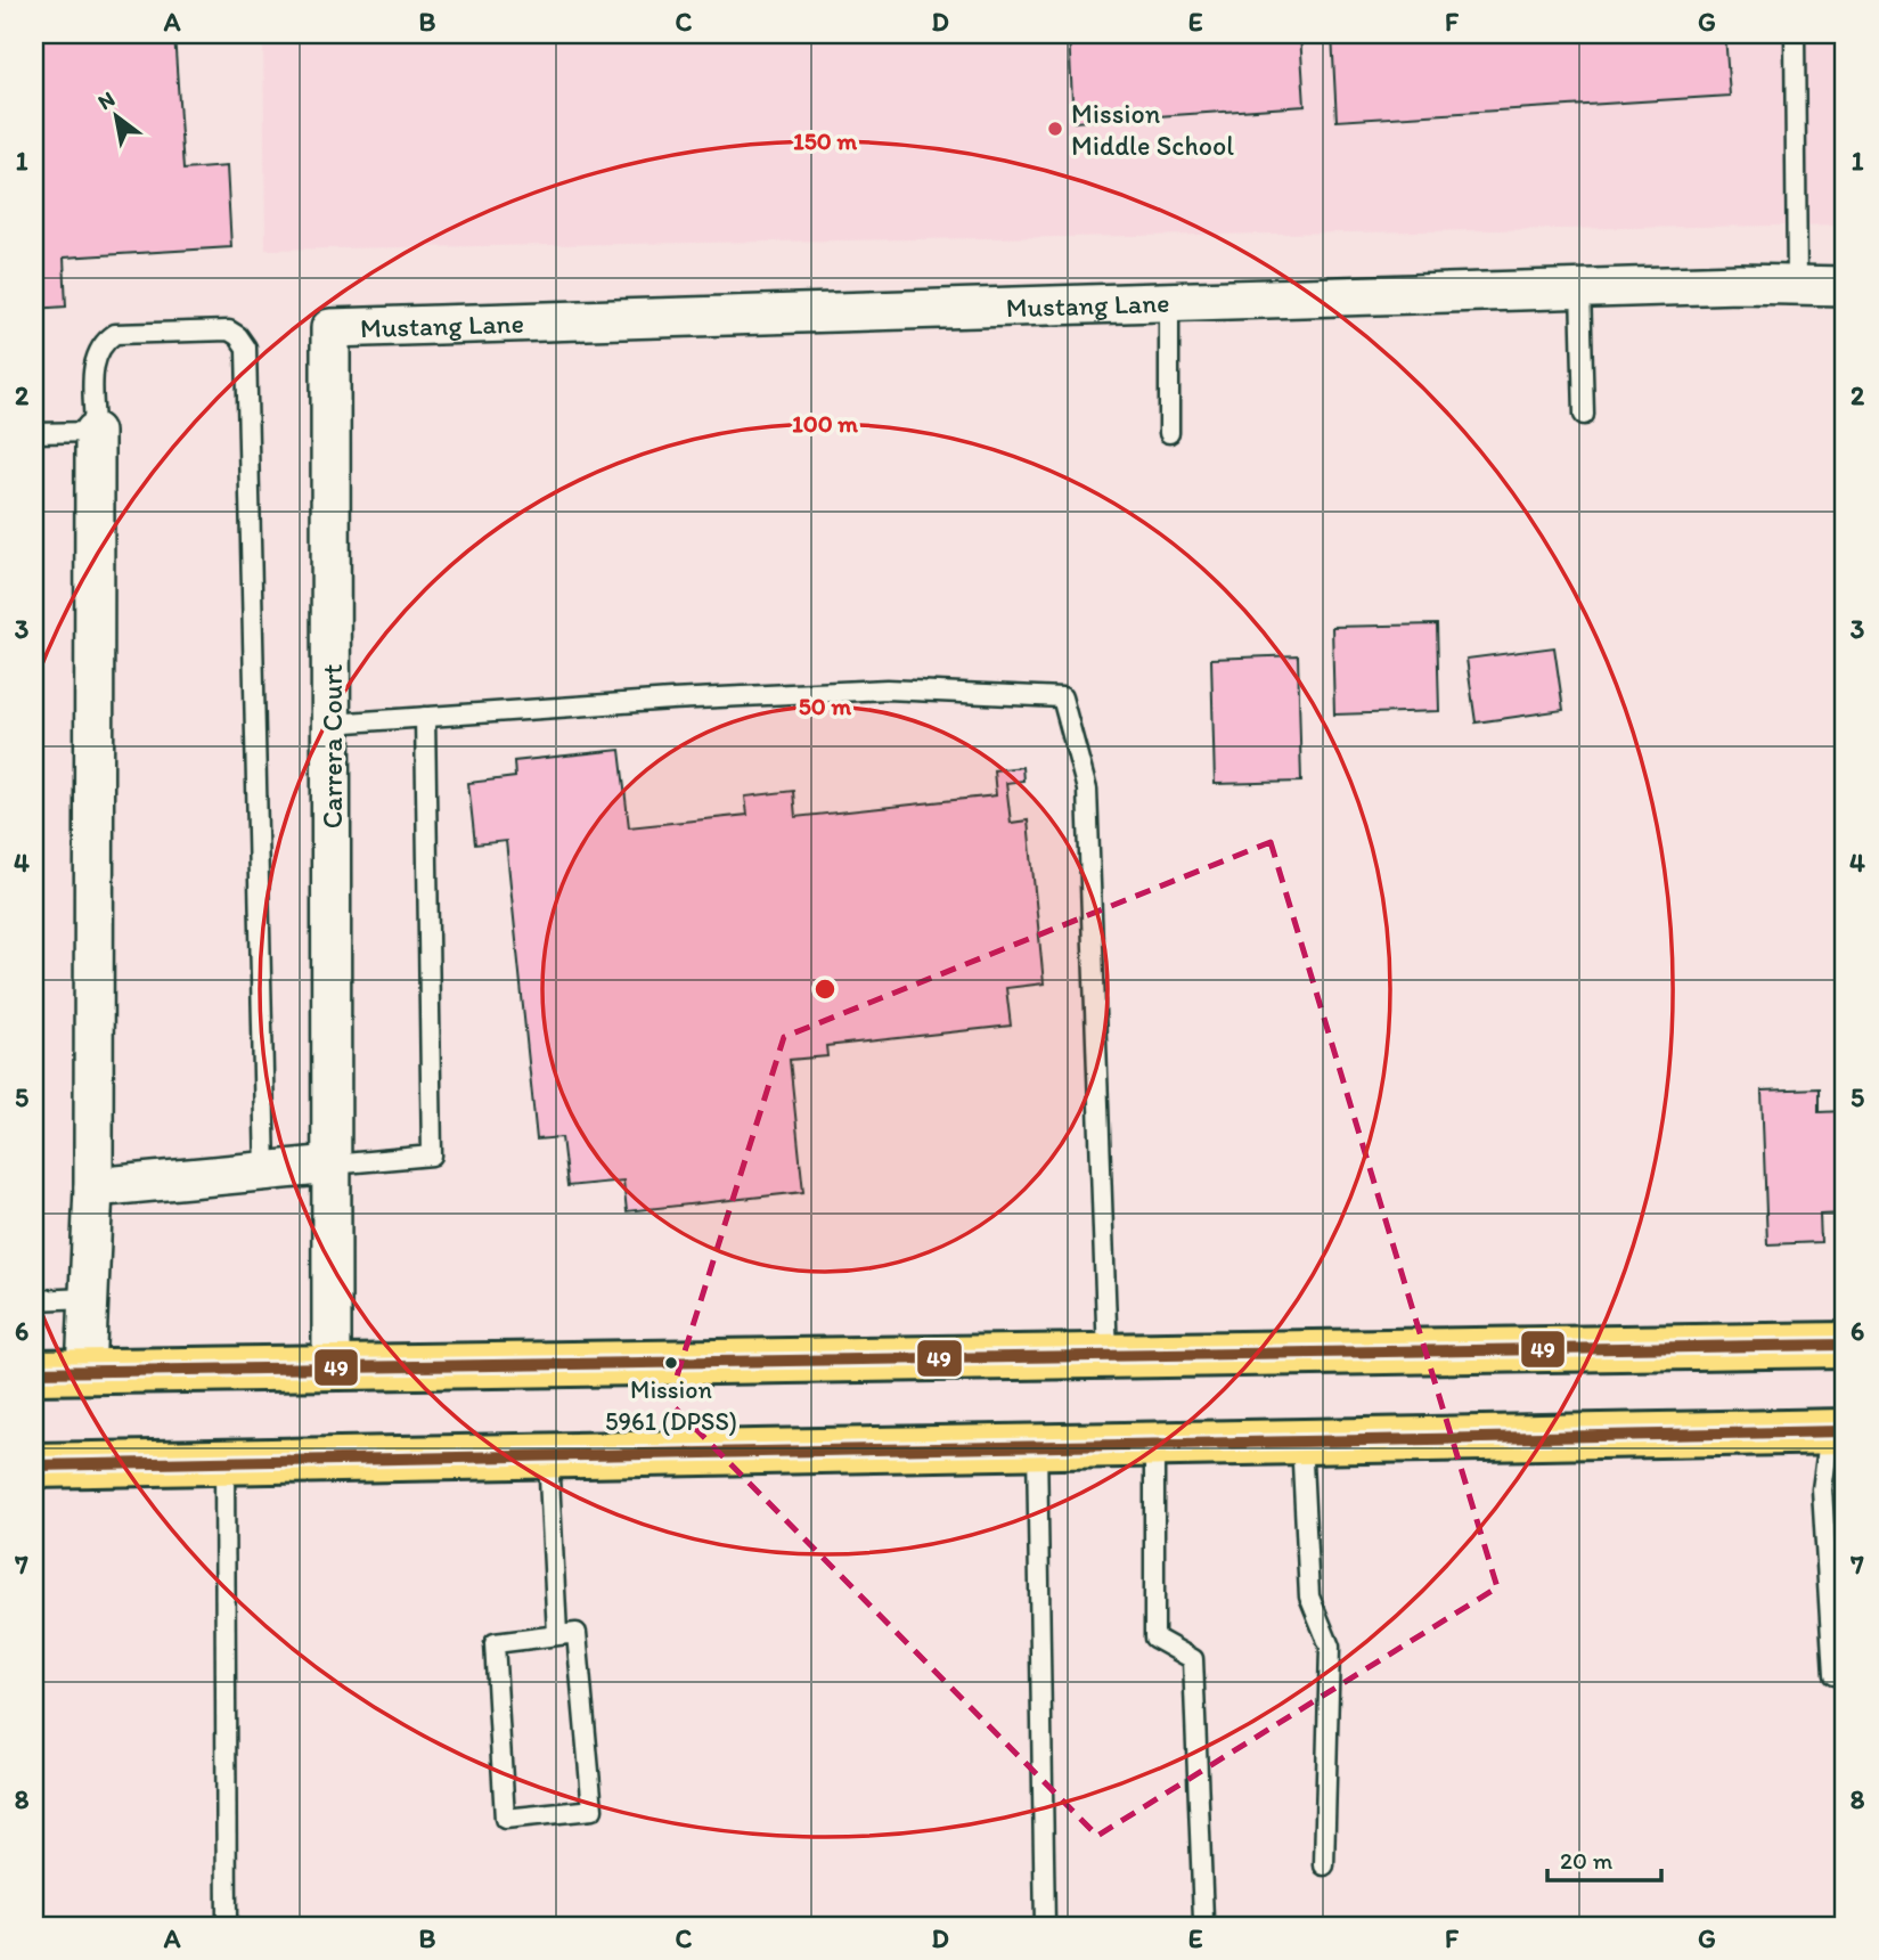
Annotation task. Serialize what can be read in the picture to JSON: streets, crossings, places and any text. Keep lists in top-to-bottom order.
{
  "streets": {
    "street": ["Mustang Lane", "Carrera Court"]
  },
  "crossings": [
    ["Mustang Lane", "Carrera Court"]
  ],
  "places": ["Mission Middle School", "Mission 5961 (DPSS)"],
  "lines": ["transit line 49"],
  "scale_bar": "20 m",
  "north": "top left",
  "grid": {
    "columns": [
      "A",
      "B",
      "C",
      "D",
      "E",
      "F",
      "G"
    ],
    "rows": [
      "1",
      "2",
      "3",
      "4",
      "5",
      "6",
      "7",
      "8"
    ]
  },
  "rings": ["150 m", "100 m", "50 m"]
}
